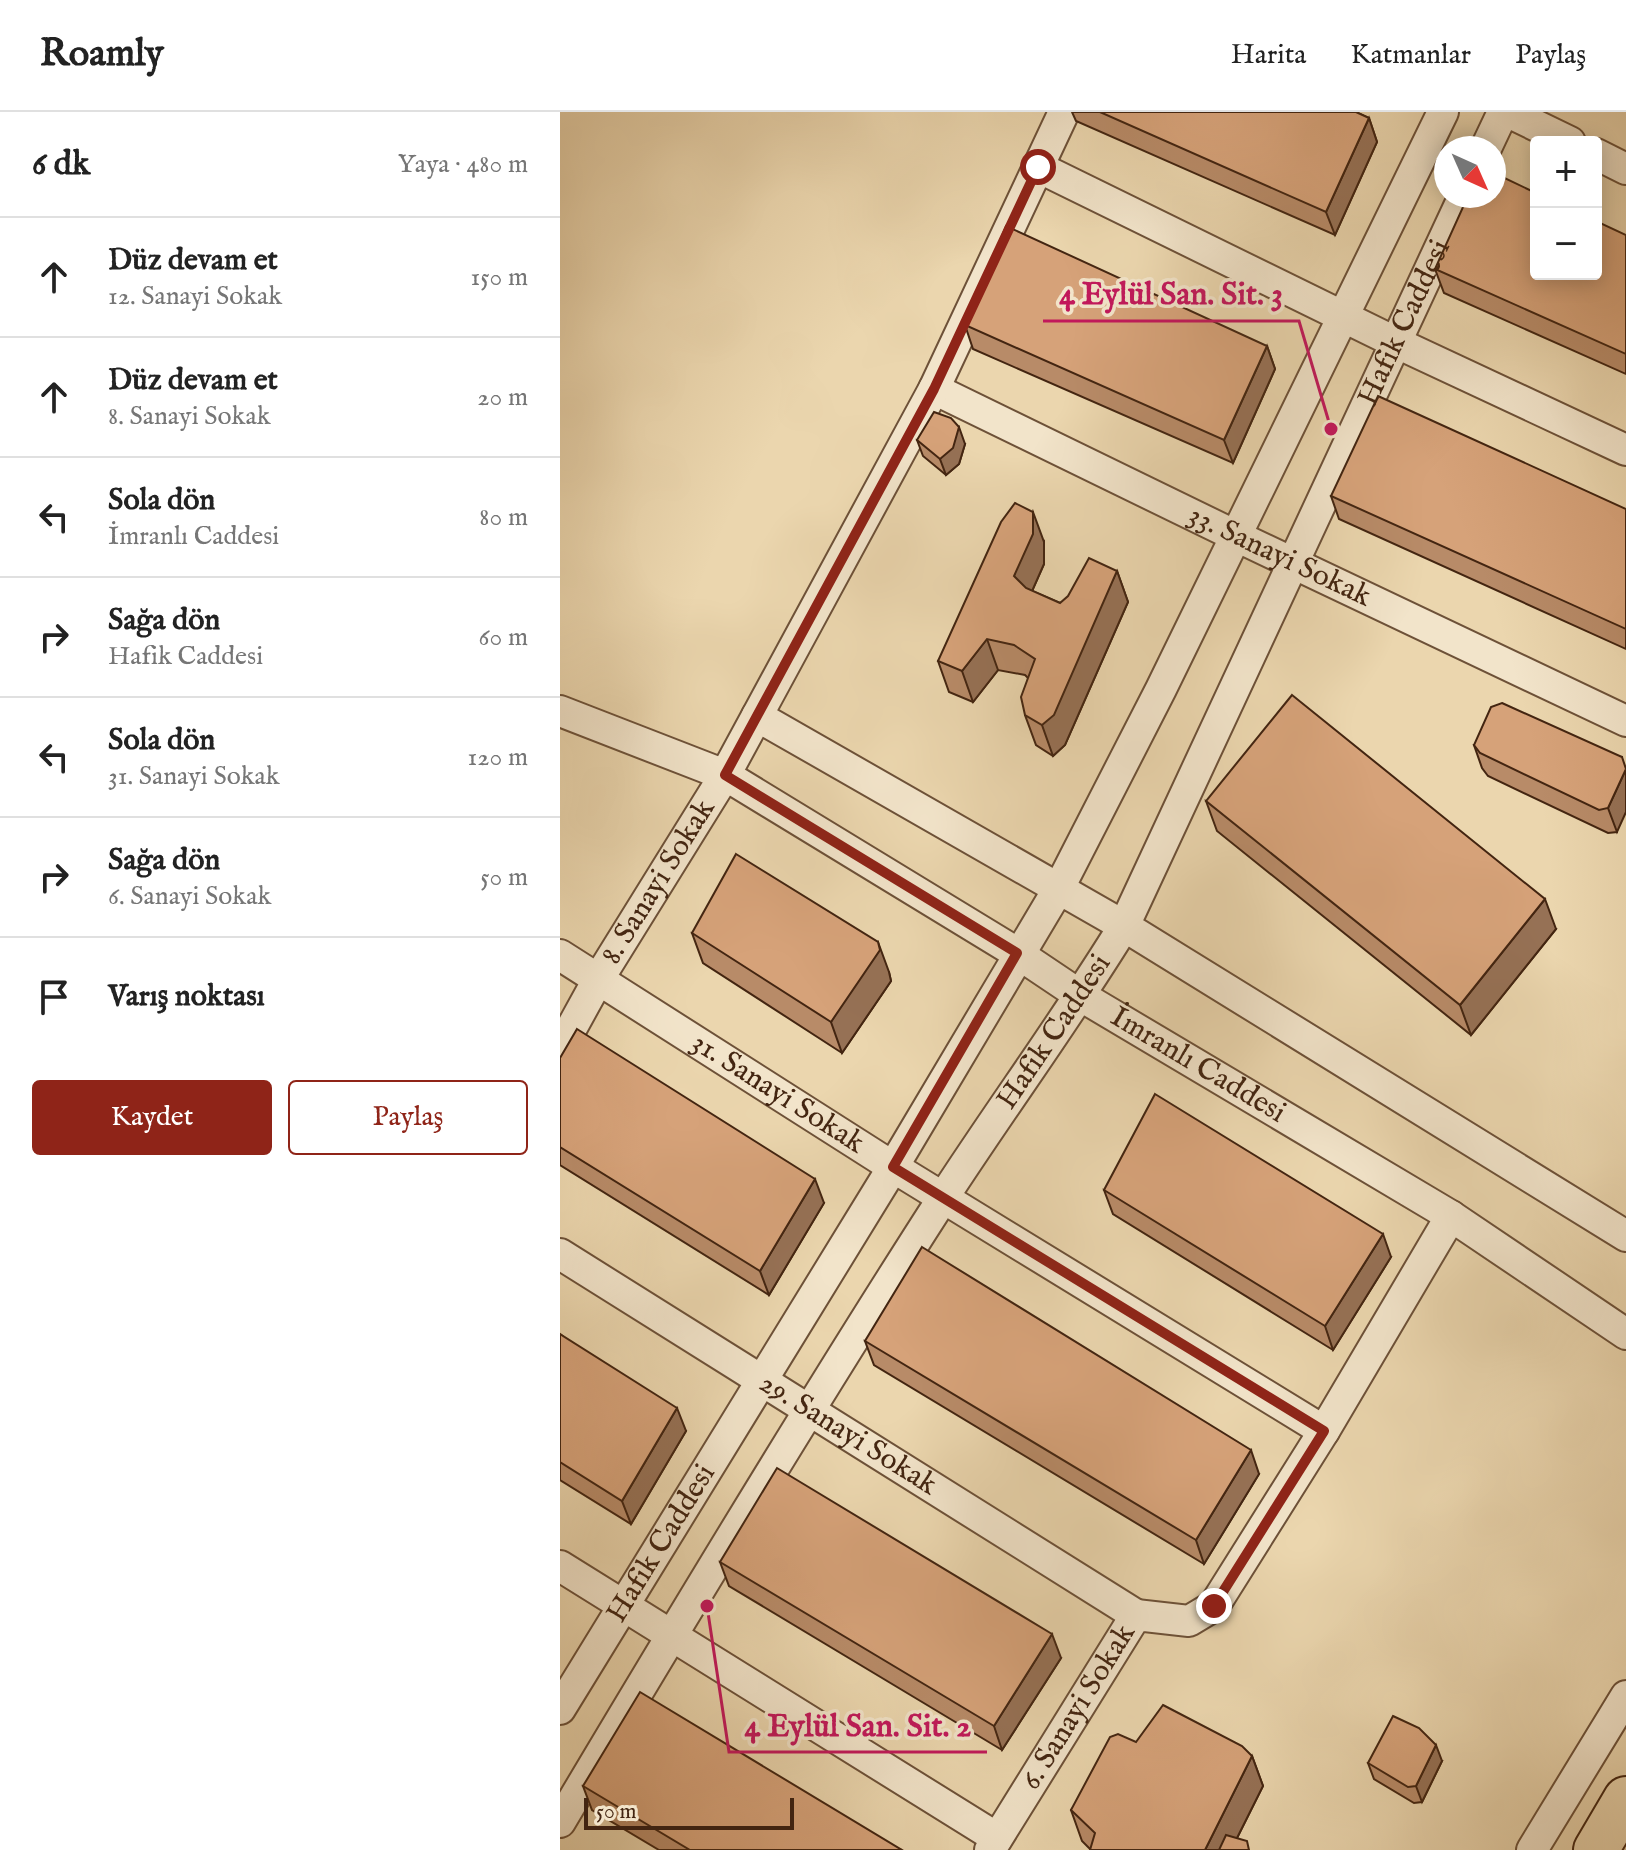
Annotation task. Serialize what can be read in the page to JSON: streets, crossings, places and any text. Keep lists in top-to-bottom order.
{
  "streets": {
    "street": [
      "Hafik Caddesi",
      "33. Sanayi Sokak",
      "8. Sanayi Sokak",
      "İmranlı Caddesi",
      "31. Sanayi Sokak",
      "29. Sanayi Sokak",
      "6. Sanayi Sokak"
    ]
  },
  "crossings": [
    ["Hafik Caddesi", "33. Sanayi Sokak"],
    ["Hafik Caddesi", "İmranlı Caddesi"],
    ["Hafik Caddesi", "31. Sanayi Sokak"],
    ["Hafik Caddesi", "29. Sanayi Sokak"],
    ["33. Sanayi Sokak", "8. Sanayi Sokak"],
    ["8. Sanayi Sokak", "İmranlı Caddesi"],
    ["8. Sanayi Sokak", "31. Sanayi Sokak"],
    ["İmranlı Caddesi", "6. Sanayi Sokak"],
    ["31. Sanayi Sokak", "6. Sanayi Sokak"],
    ["29. Sanayi Sokak", "6. Sanayi Sokak"]
  ],
  "places": ["4 Eylül San. Sit. 3", "4 Eylül San. Sit. 2"],
  "scale_bar": "50 m",
  "north": "bottom right",
  "page": {
    "header": "Roamly",
    "nav": ["Harita", "Katmanlar", "Paylaş"],
    "heading": ["6 dk", "Yaya · 480 m"],
    "map_buttons": ["+", "−"],
    "list": [
      ["Düz devam et", "12. Sanayi Sokak", "150 m"],
      ["Düz devam et", "8. Sanayi Sokak", "20 m"],
      ["Sola dön", "İmranlı Caddesi", "80 m"],
      ["Sağa dön", "Hafik Caddesi", "60 m"],
      ["Sola dön", "31. Sanayi Sokak", "120 m"],
      ["Sağa dön", "6. Sanayi Sokak", "50 m"],
      "Varış noktası"
    ],
    "buttons": ["Kaydet", "Paylaş"],
    "scale": "50 m"
  }
}
